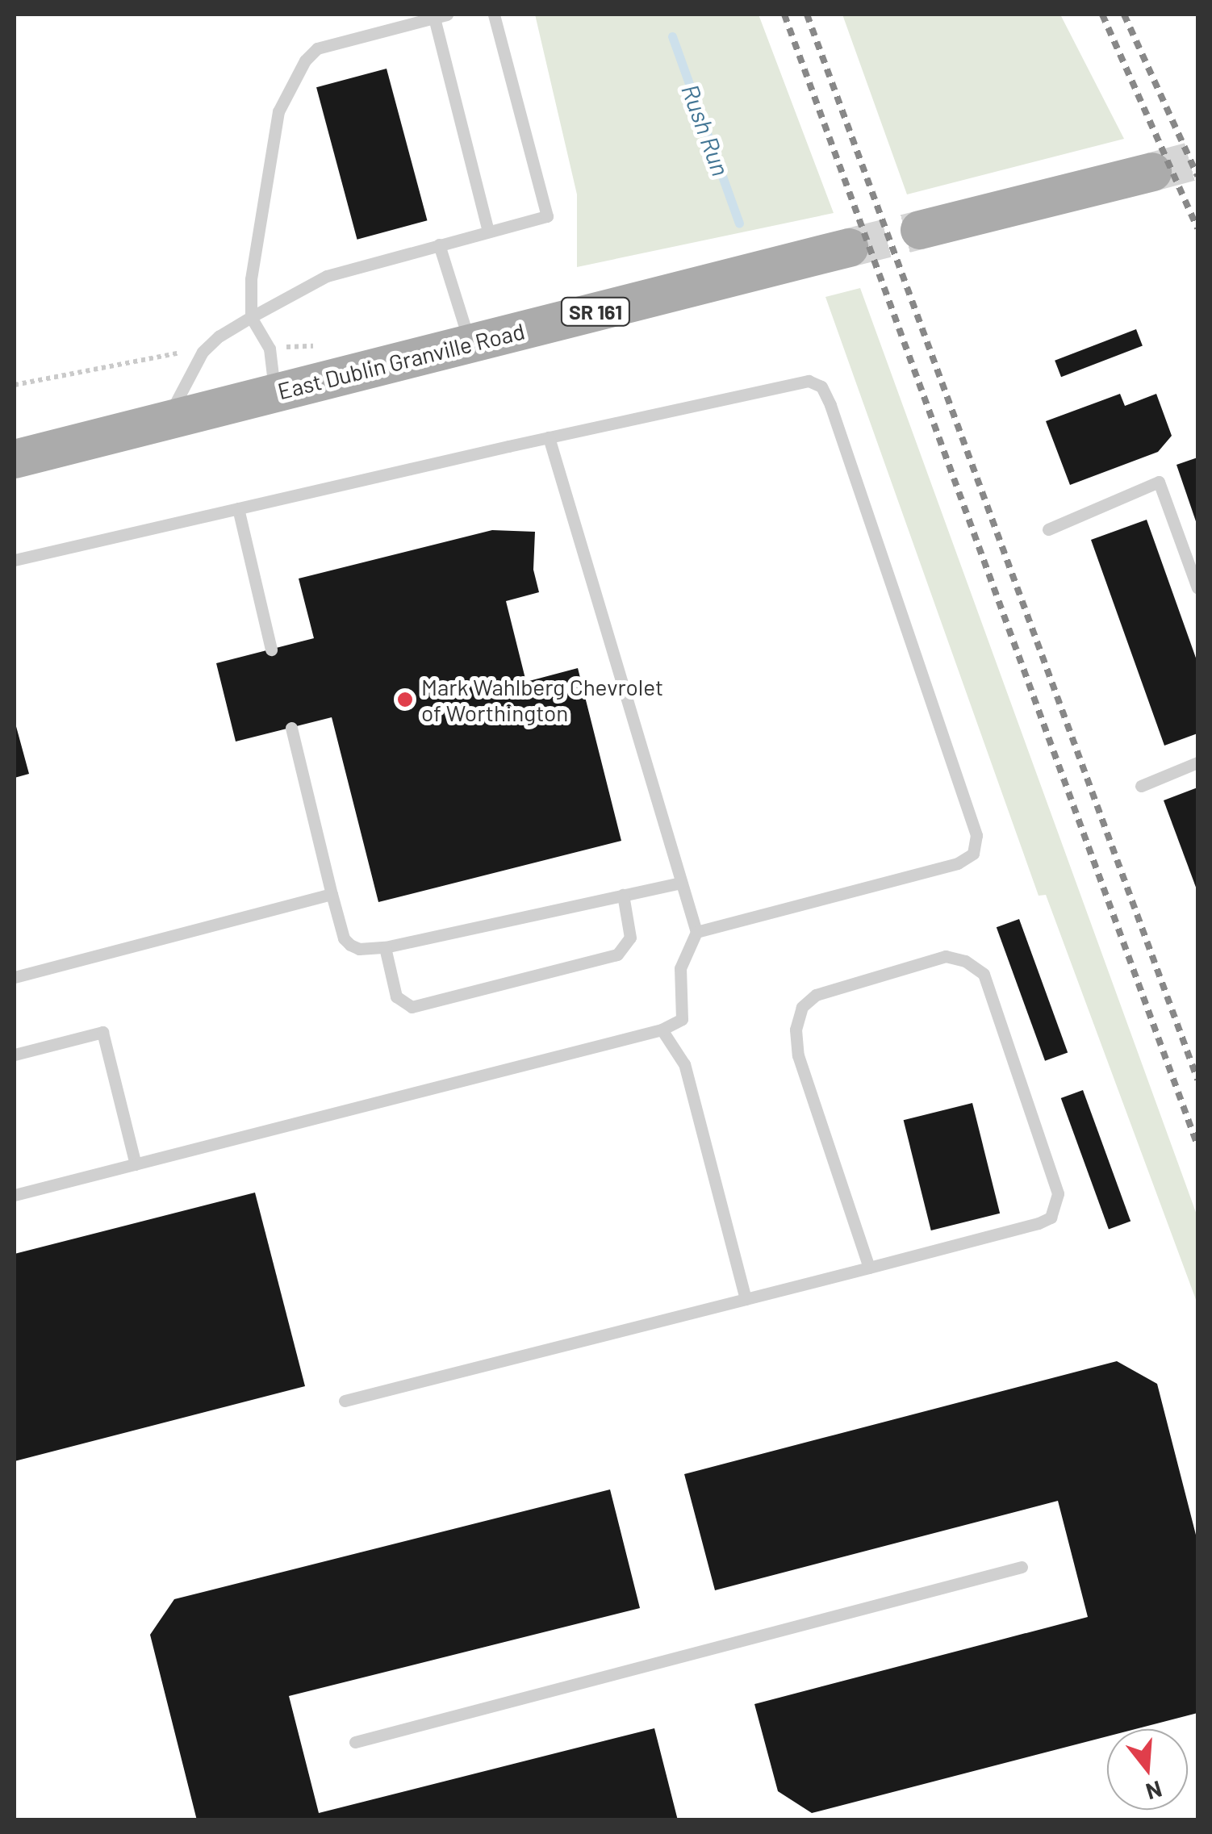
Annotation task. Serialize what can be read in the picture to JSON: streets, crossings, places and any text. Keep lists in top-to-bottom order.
{
  "streets": {
    "main road": ["SR 161", "East Dublin Granville Road"]
  },
  "water": ["Rush Run"],
  "places": ["Mark Wahlberg Chevrolet of Worthington"],
  "north": "bottom"
}
